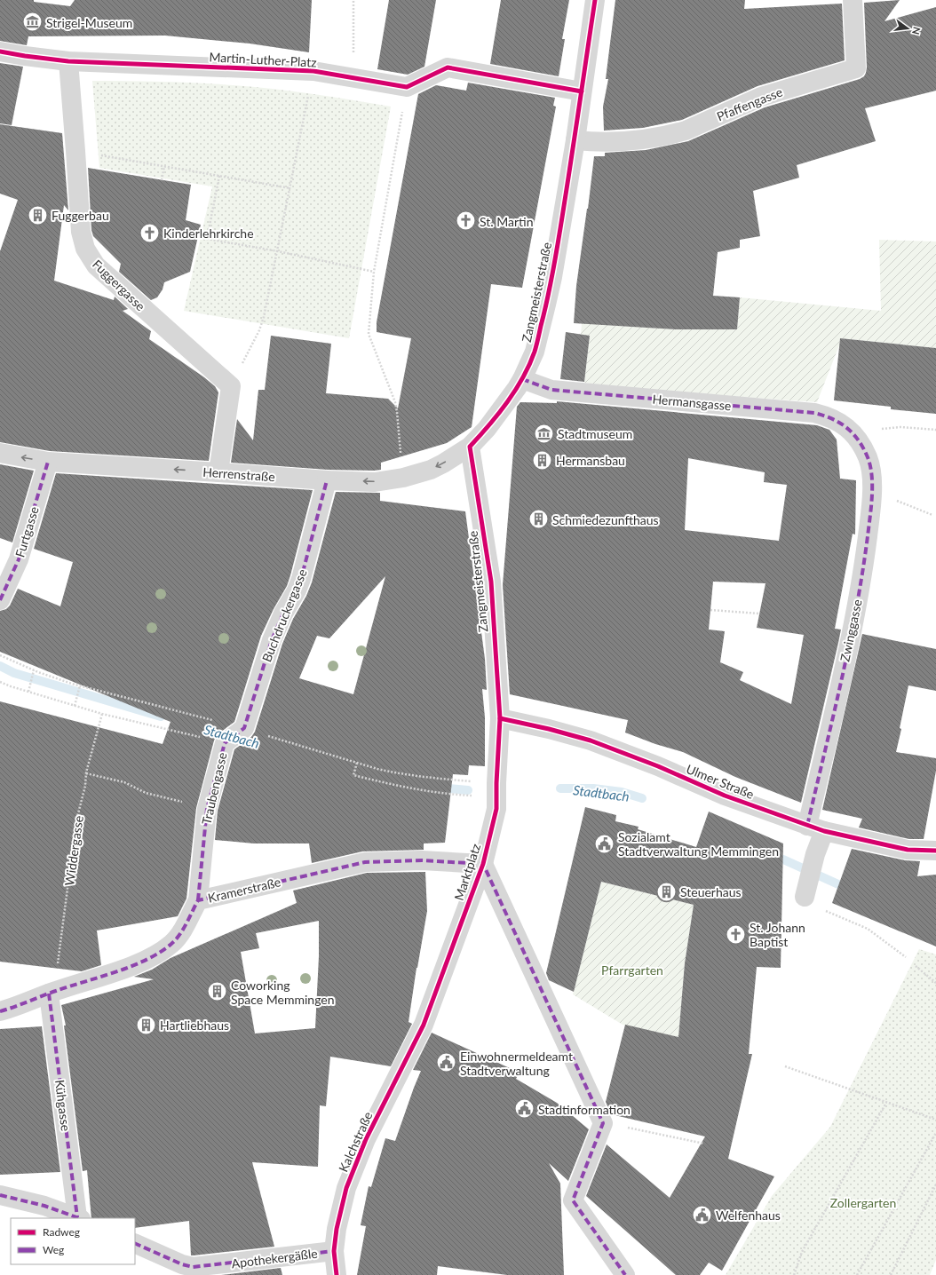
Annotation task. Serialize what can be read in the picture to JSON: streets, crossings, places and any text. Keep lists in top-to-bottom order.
{
  "streets": {
    "street": [
      "Martin-Luther-Platz",
      "Pfaffengasse",
      "Fuggergasse",
      "Zangmeisterstraße",
      "Hermansgasse",
      "Herrenstraße",
      "Furtgasse",
      "Buchdruckergasse",
      "Zwinggasse",
      "Ulmer Straße",
      "Traubengasse",
      "Marktplatz",
      "Kramerstraße",
      "Kühgasse",
      "Kalchstraße",
      "Apothekergäßle"
    ],
    "path": ["Widdergasse"]
  },
  "crossings": [
    ["Martin-Luther-Platz", "Fuggergasse"],
    ["Pfaffengasse", "Zangmeisterstraße"],
    ["Zangmeisterstraße", "Hermansgasse"],
    ["Zangmeisterstraße", "Herrenstraße"],
    ["Zangmeisterstraße", "Ulmer Straße"],
    ["Zangmeisterstraße", "Marktplatz"],
    ["Hermansgasse", "Zwinggasse"],
    ["Herrenstraße", "Furtgasse"],
    ["Herrenstraße", "Buchdruckergasse"],
    ["Buchdruckergasse", "Traubengasse"],
    ["Zwinggasse", "Ulmer Straße"],
    ["Ulmer Straße", "Marktplatz"],
    ["Traubengasse", "Kramerstraße"],
    ["Widdergasse", "Kramerstraße"],
    ["Widdergasse", "Kühgasse"],
    ["Marktplatz", "Kramerstraße"],
    ["Marktplatz", "Kalchstraße"],
    ["Kramerstraße", "Kühgasse"],
    ["Kalchstraße", "Apothekergäßle"]
  ],
  "one_way": ["Herrenstraße"],
  "water": ["Stadtbach"],
  "parks": ["Pfarrgarten", "Zollergarten"],
  "places": {
    "museum": ["Strigel-Museum", "Stadtmuseum"],
    "building": [
      "Fuggerbau",
      "Hermansbau",
      "Schmiedezunfthaus",
      "Steuerhaus",
      "Coworking Space Memmingen",
      "Hartliebhaus"
    ],
    "church": ["St. Martin", "Kinderlehrkirche", "St. Johann Baptist"],
    "public building": [
      "Sozialamt Stadtverwaltung Memmingen",
      "Einwohnermeldeamt Stadtverwaltung",
      "Stadtinformation",
      "Welfenhaus"
    ]
  },
  "legend": ["Radweg", "Weg"],
  "north": "right"
}
